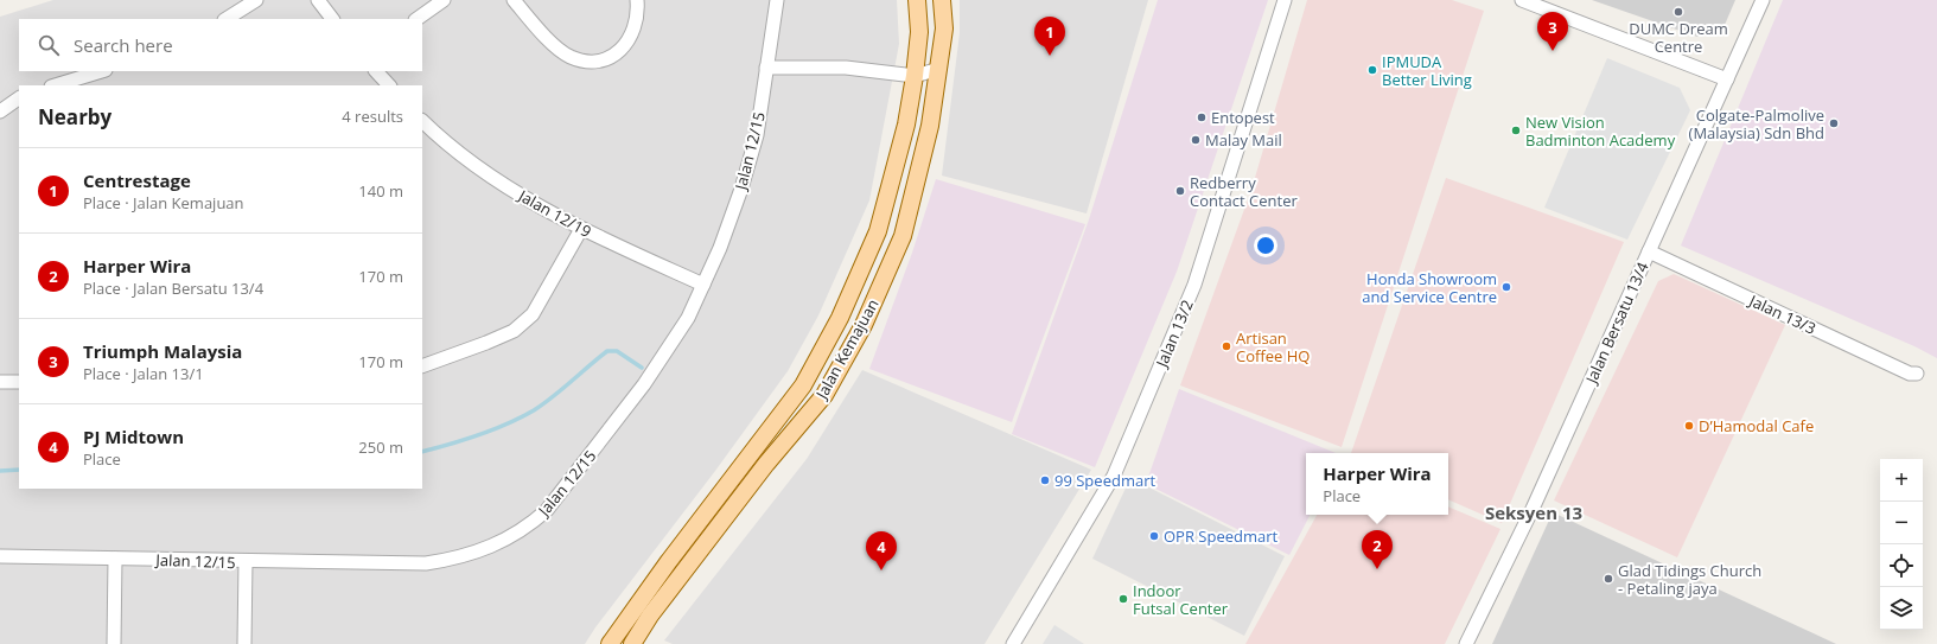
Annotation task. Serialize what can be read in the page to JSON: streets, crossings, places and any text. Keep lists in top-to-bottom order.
{
  "streets": {
    "main road": ["Jalan Kemajuan"],
    "street": [
      "Jalan 12/15",
      "Jalan 12/19",
      "Jalan 13/3",
      "Jalan Bersatu 13/4",
      "Jalan 13/2"
    ]
  },
  "crossings": [
    ["Jalan 12/15", "Jalan 12/19"],
    ["Jalan 13/3", "Jalan Bersatu 13/4"]
  ],
  "districts": ["Seksyen 13"],
  "places": [
    "DUMC Dream Centre",
    "IPMUDA Better Living",
    "Entopest",
    "Colgate-Palmolive (Malaysia) Sdn Bhd",
    "New Vision Badminton Academy",
    "Malay Mail",
    "Redberry Contact Center",
    "Honda Showroom and Service Centre",
    "Artisan Coffee HQ",
    "D’Hamodal Cafe",
    "99 Speedmart",
    "OPR Speedmart",
    "Glad Tidings Church - Petaling jaya",
    "Indoor Futsal Center"
  ],
  "page": {
    "pins": [
      "3",
      "1",
      "2",
      "4"
    ],
    "search": "Search here",
    "heading": ["Nearby", "4 results"],
    "list": [
      {
        "mark": "1",
        "name": "Centrestage",
        "note": "Place · Jalan Kemajuan",
        "value": "140 m"
      },
      {
        "mark": "2",
        "name": "Harper Wira",
        "note": "Place · Jalan Bersatu 13/4",
        "value": "170 m"
      },
      {
        "mark": "3",
        "name": "Triumph Malaysia",
        "note": "Place · Jalan 13/1",
        "value": "170 m"
      },
      {
        "mark": "4",
        "name": "PJ Midtown",
        "note": "Place",
        "value": "250 m"
      }
    ],
    "popup": ["Harper Wira", "Place"],
    "map_buttons": ["+", "−"]
  }
}
